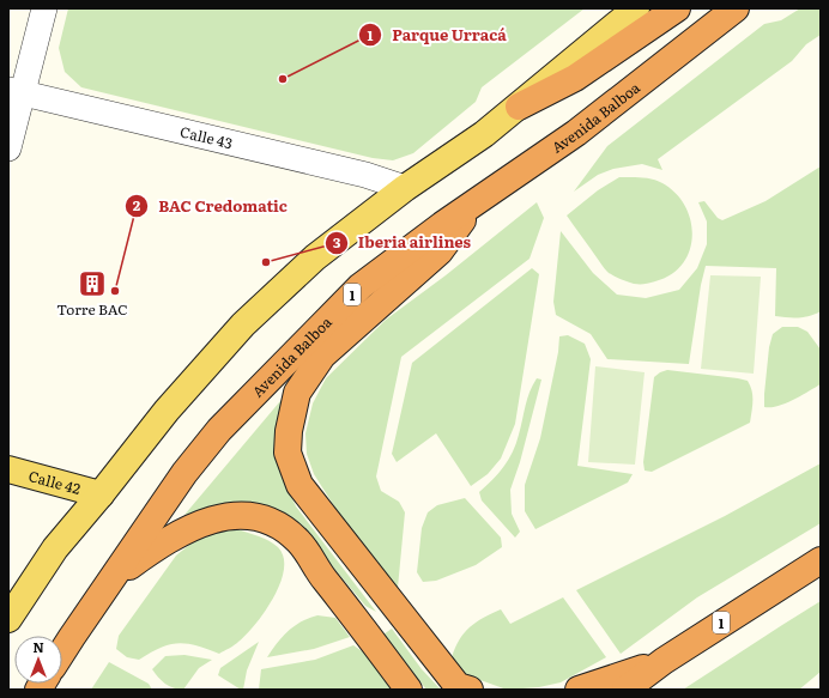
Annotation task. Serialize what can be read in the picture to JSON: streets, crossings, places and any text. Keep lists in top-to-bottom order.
{
  "streets": {
    "highway": ["Avenida Balboa", "1"],
    "main road": ["Calle 42"],
    "street": ["Calle 43"]
  },
  "places": {
    "other": ["Parque Urracá", "Iberia airlines", "BAC Credomatic"],
    "building": ["Torre BAC"]
  },
  "north": "top"
}
